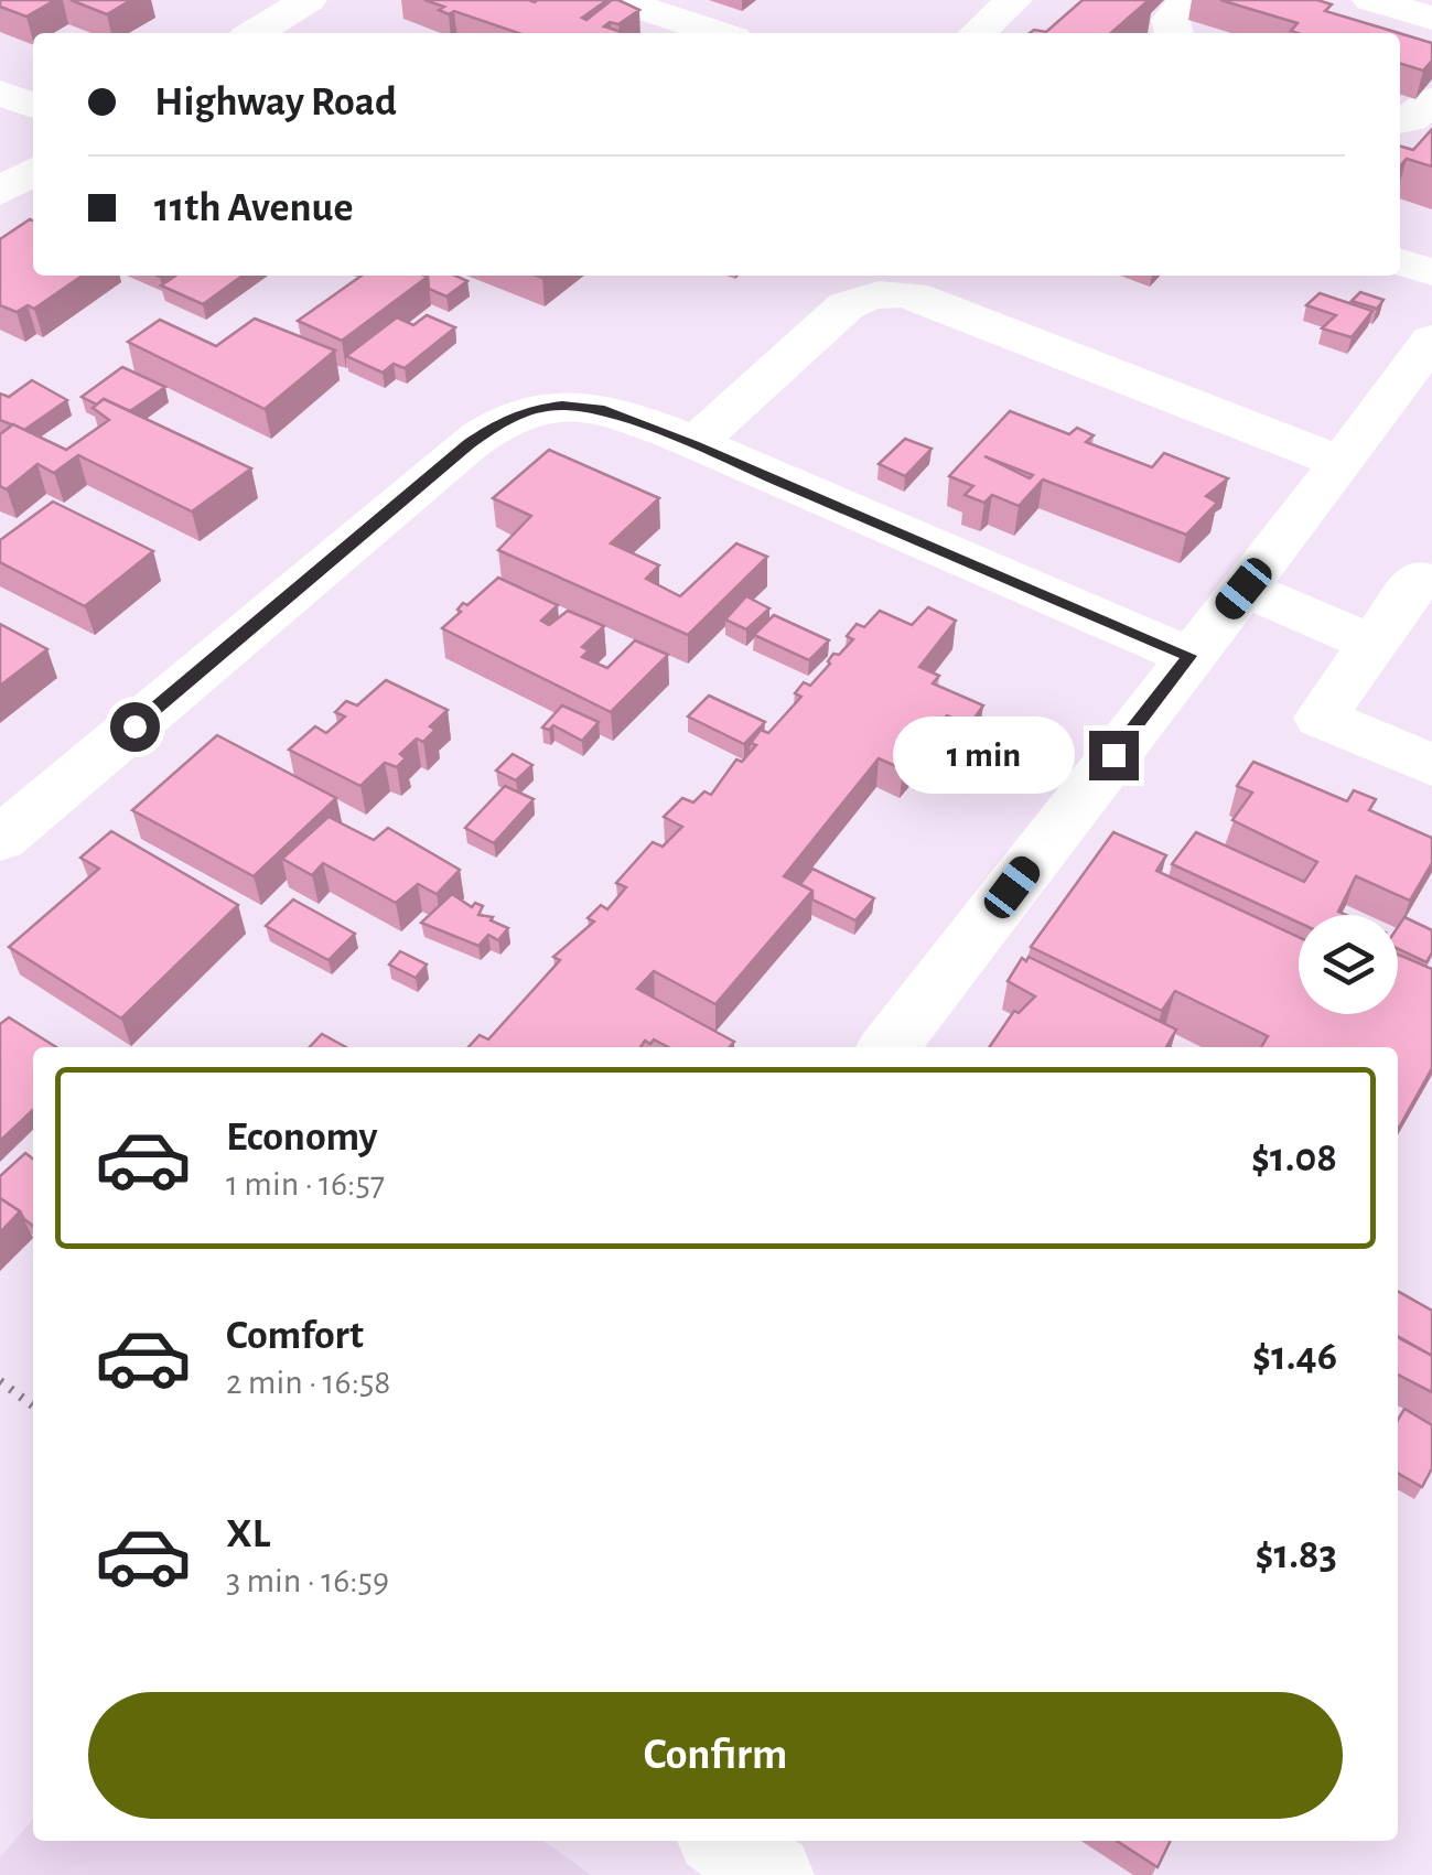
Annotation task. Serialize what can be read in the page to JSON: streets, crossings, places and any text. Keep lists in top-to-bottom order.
{
  "page": {
    "banner": ["Highway Road", "11th Avenue"],
    "bubble": "1 min",
    "list": [
      {
        "name": "Economy",
        "note": "1 min · 16:57",
        "value": "$1.08"
      },
      {
        "name": "Comfort",
        "note": "2 min · 16:58",
        "value": "$1.46"
      },
      {
        "name": "XL",
        "note": "3 min · 16:59",
        "value": "$1.83"
      }
    ],
    "buttons": "Confirm"
  }
}
